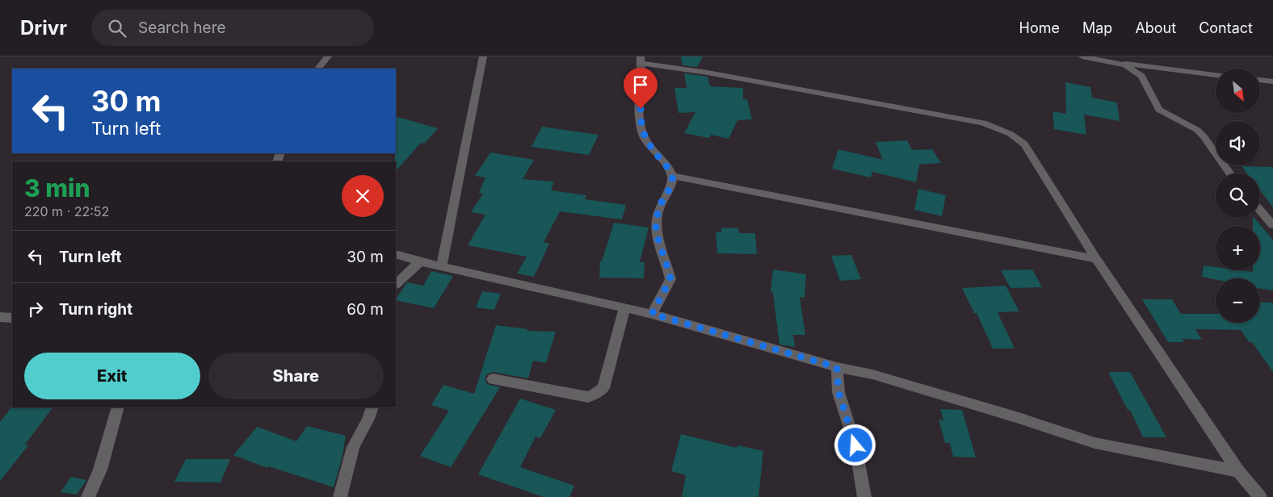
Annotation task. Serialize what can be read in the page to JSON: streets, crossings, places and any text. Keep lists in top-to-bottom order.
{
  "north": "bottom right",
  "page": {
    "header": "Drivr",
    "search": "Search here",
    "nav": [
      "Home",
      "Map",
      "About",
      "Contact"
    ],
    "map_buttons": ["+", "−"],
    "turn": ["30 m", "Turn left"],
    "heading": ["3 min", "220 m · 22:52"],
    "list": [
      {
        "name": "Turn left",
        "value": "30 m"
      },
      {
        "name": "Turn right",
        "value": "60 m"
      }
    ],
    "buttons": ["Exit", "Share"]
  }
}
